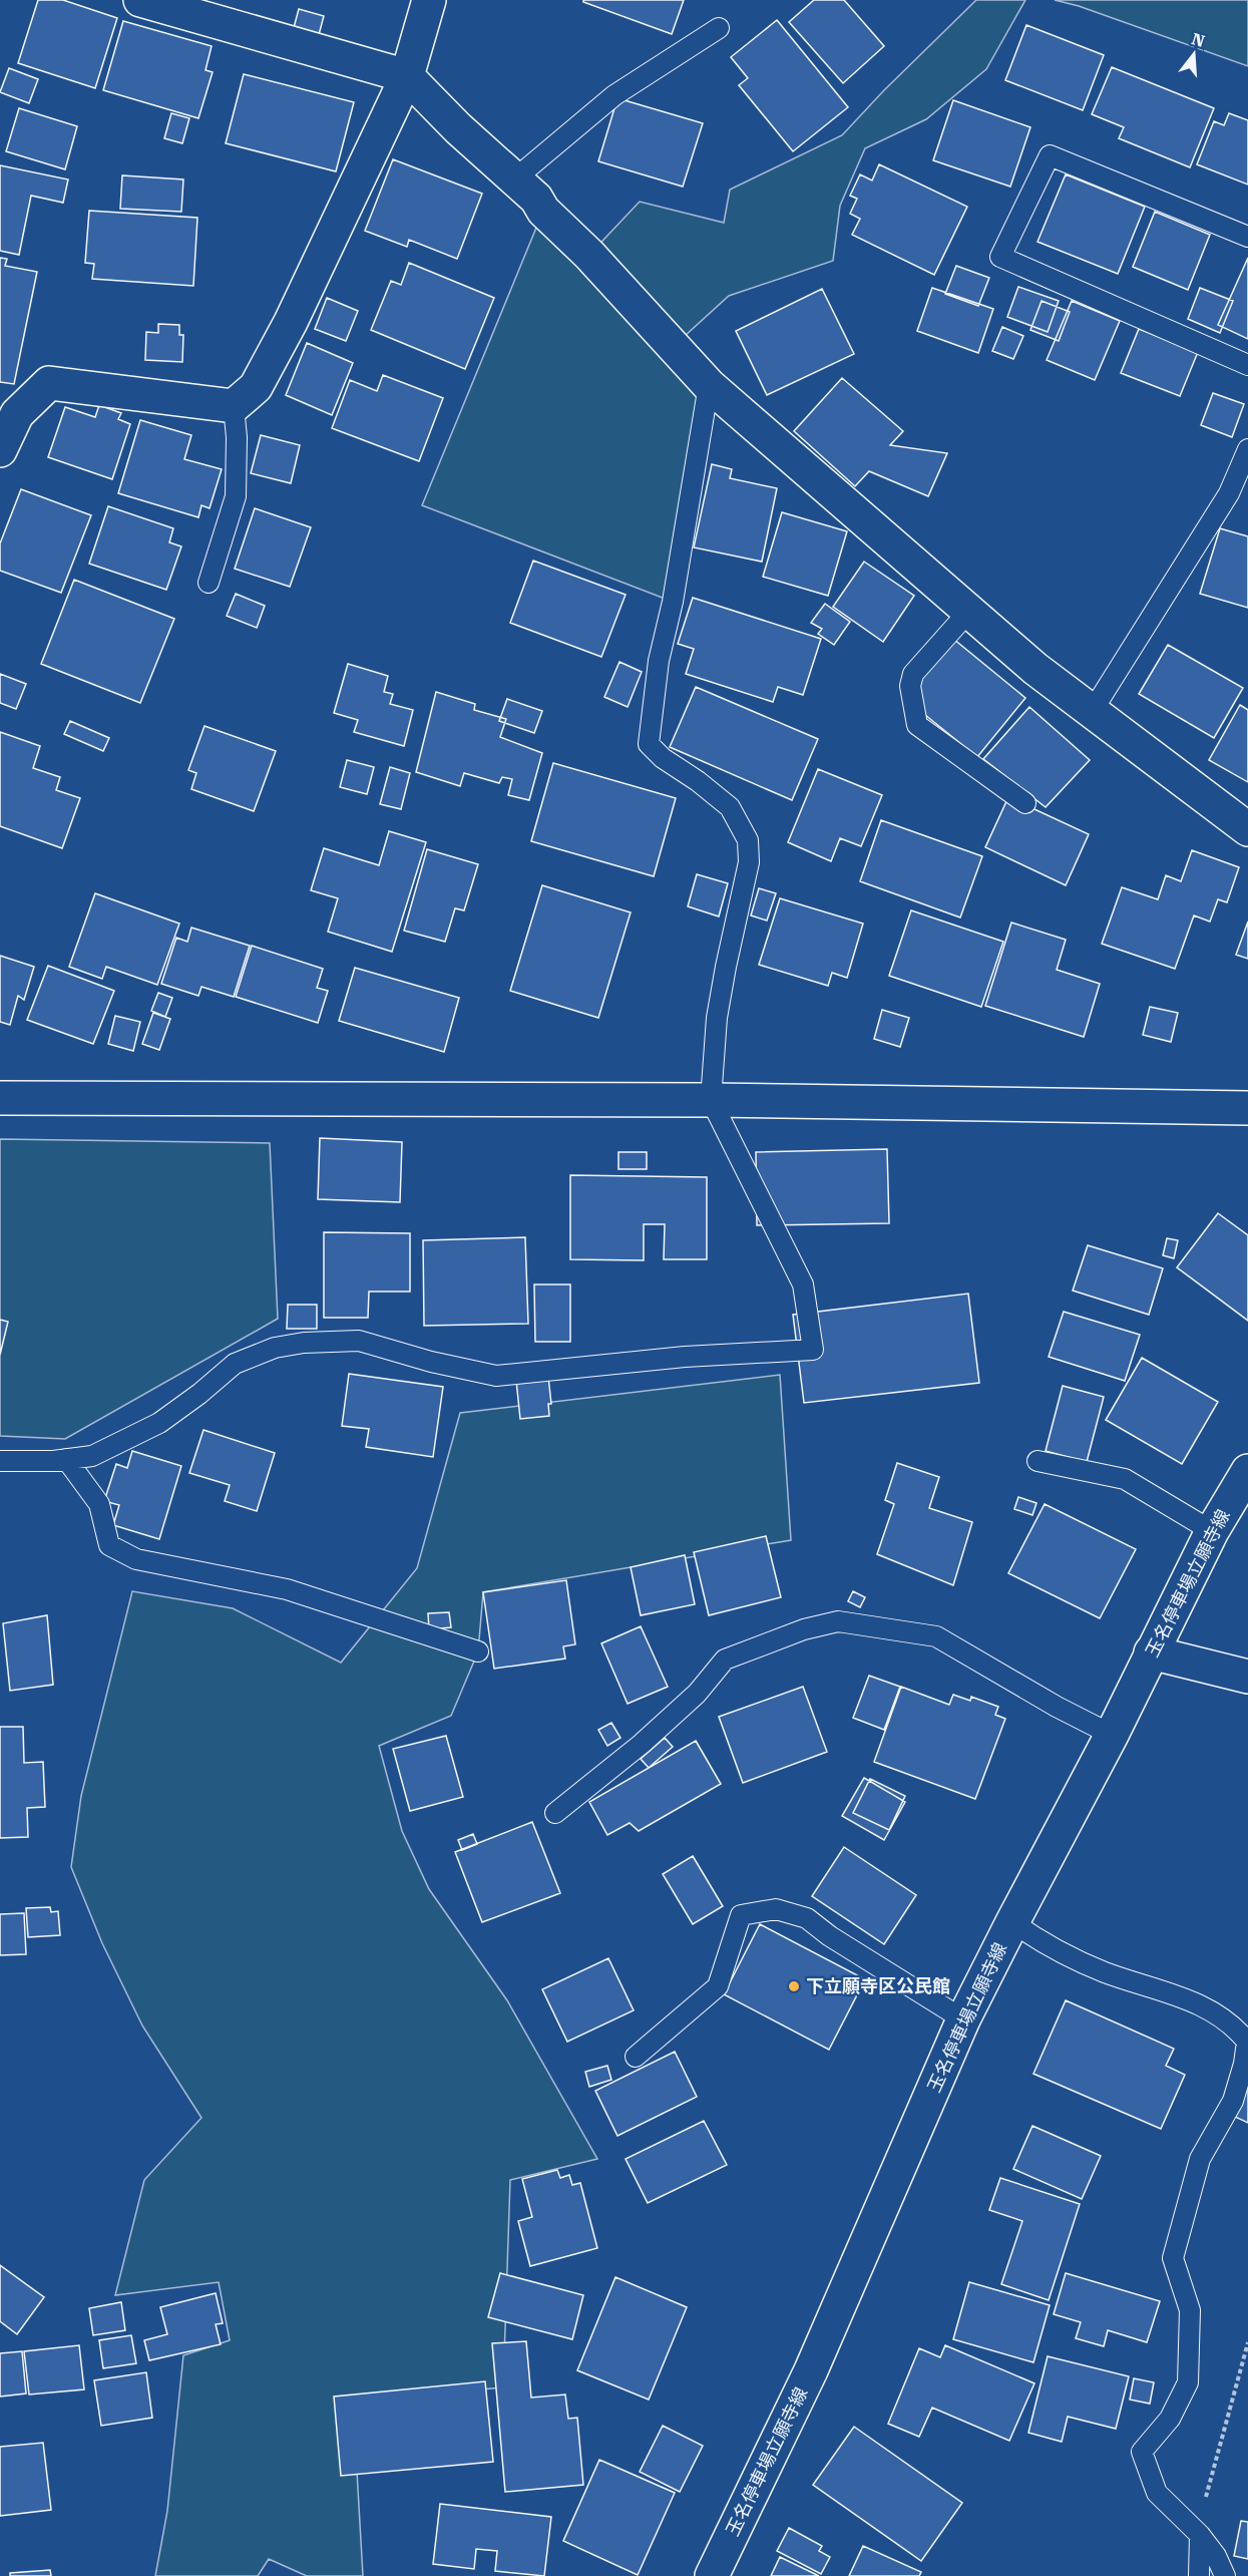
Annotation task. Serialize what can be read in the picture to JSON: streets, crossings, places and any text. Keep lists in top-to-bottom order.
{
  "streets": {
    "street": ["玉名停車場立願寺線"]
  },
  "places": ["下立願寺区公民館"],
  "north": "top"
}
